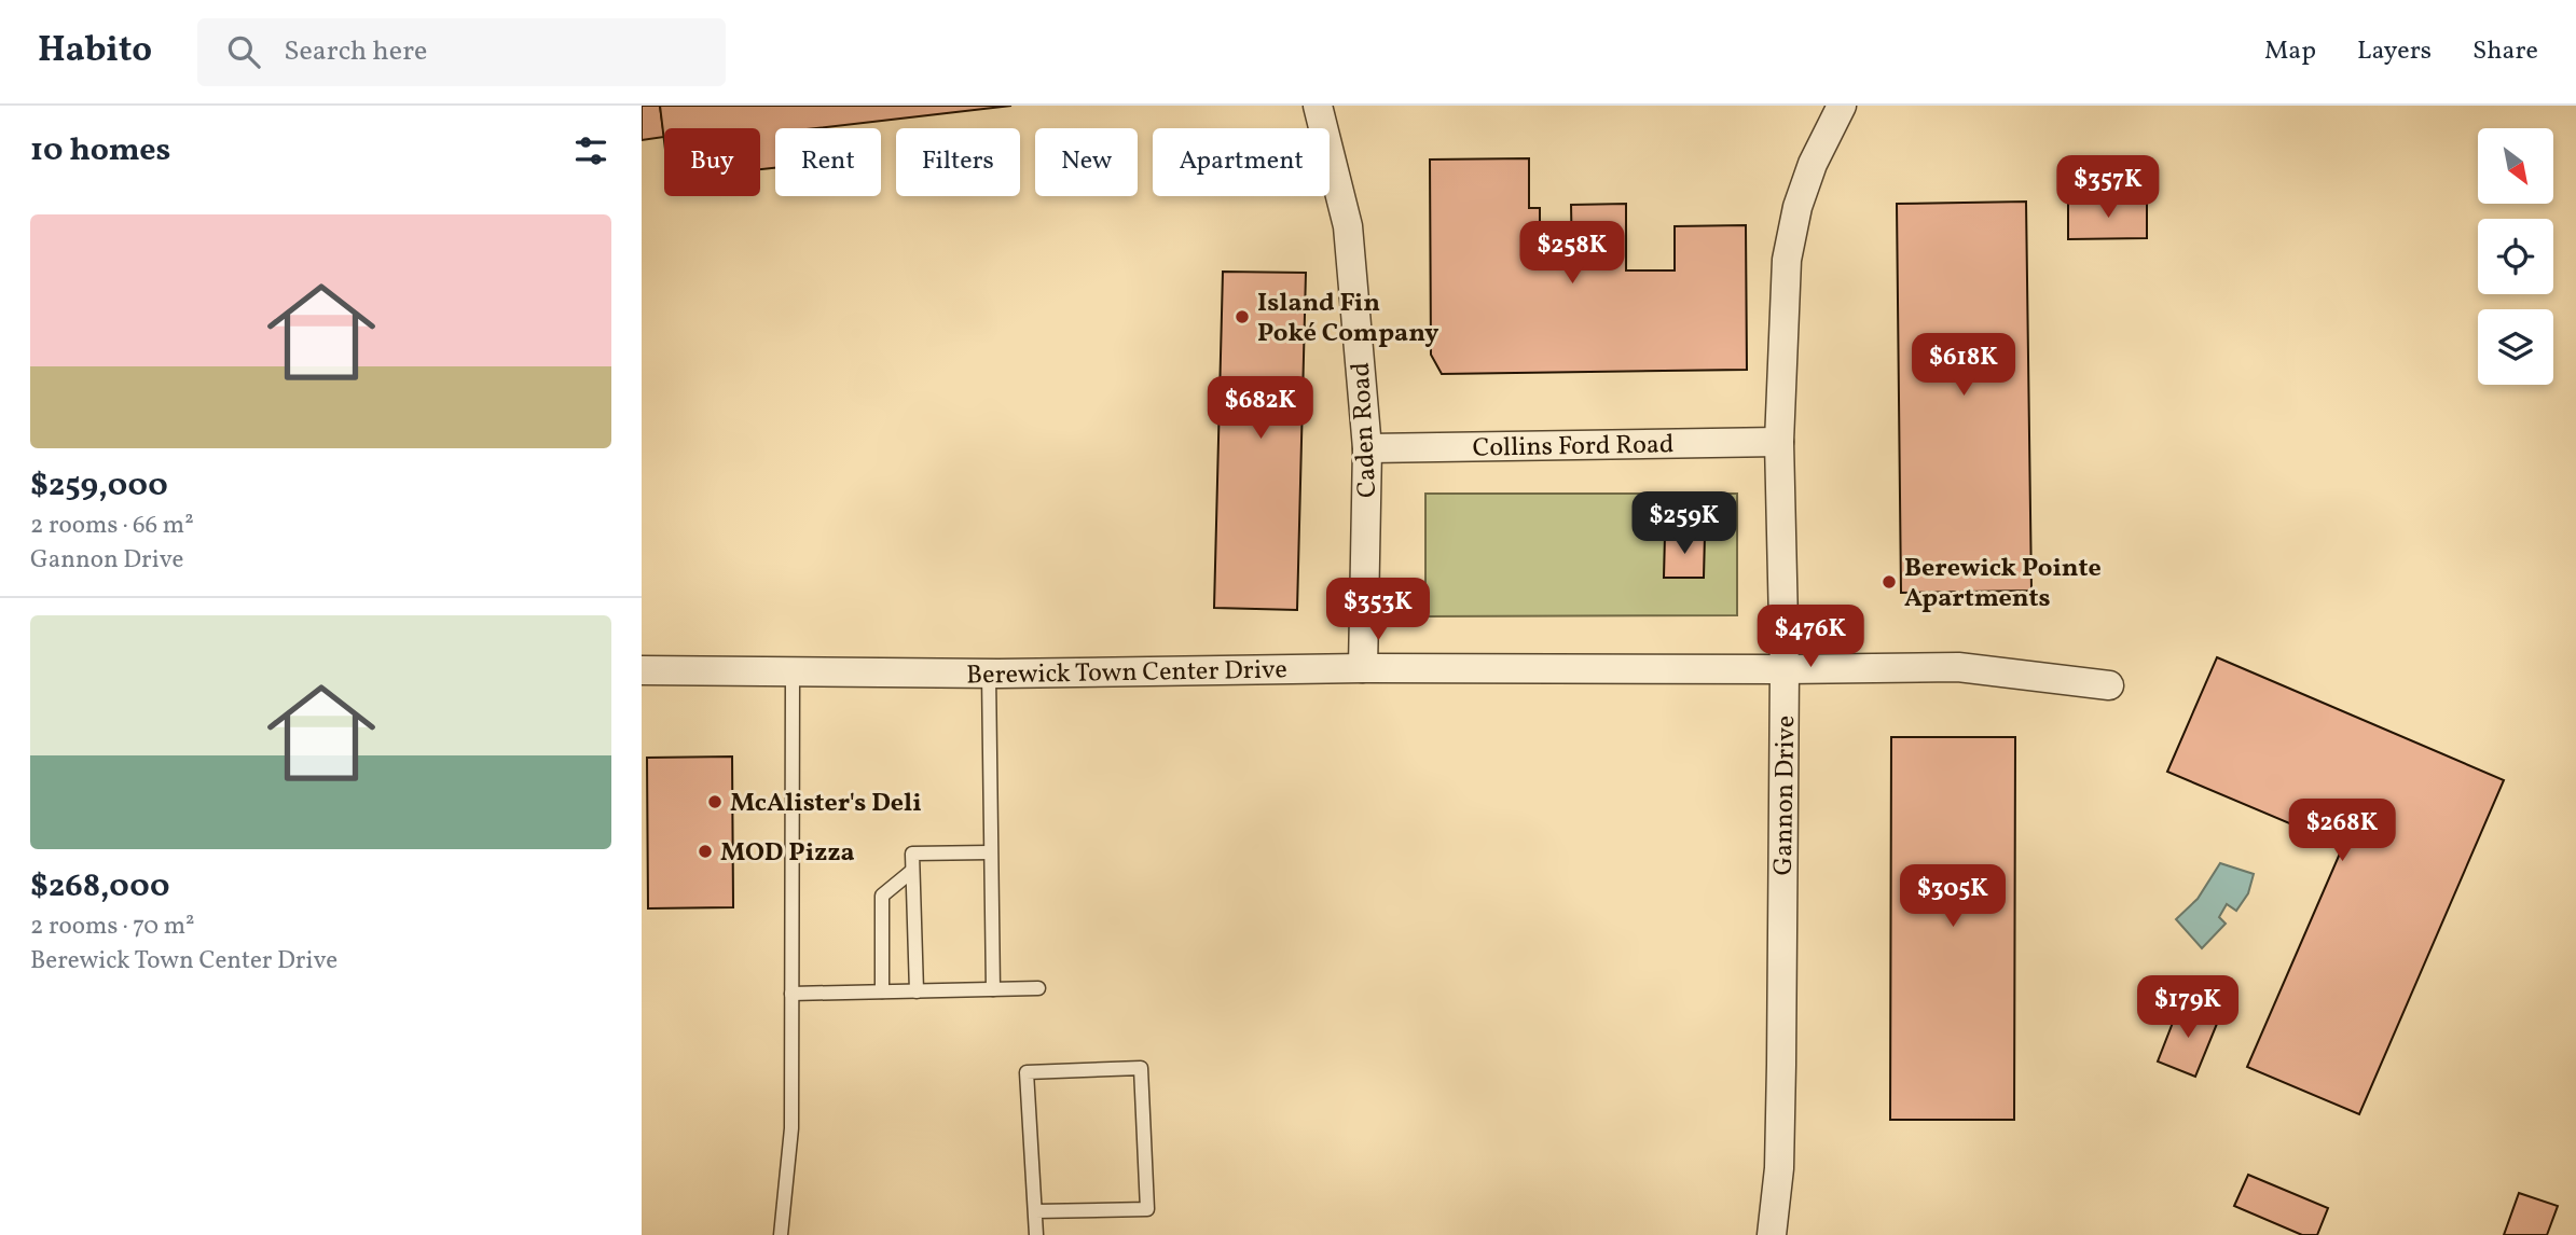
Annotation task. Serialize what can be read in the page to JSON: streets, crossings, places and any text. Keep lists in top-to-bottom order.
{
  "streets": {
    "street": [
      "Caden Road",
      "Collins Ford Road",
      "Berewick Town Center Drive",
      "Gannon Drive"
    ]
  },
  "crossings": [
    ["Caden Road", "Collins Ford Road"],
    ["Caden Road", "Berewick Town Center Drive"],
    ["Collins Ford Road", "Gannon Drive"],
    ["Berewick Town Center Drive", "Gannon Drive"]
  ],
  "places": [
    "Island Fin Poké Company",
    "Berewick Pointe Apartments",
    "McAlister's Deli",
    "MOD Pizza"
  ],
  "north": "bottom right",
  "page": {
    "header": "Habito",
    "search": "Search here",
    "nav": ["Map", "Layers", "Share"],
    "heading": "10 homes",
    "chip": [
      "Buy",
      "Rent",
      "Filters",
      "New",
      "Apartment"
    ],
    "price": [
      "$357K",
      "$258K",
      "$618K",
      "$682K",
      "$259K",
      "$353K",
      "$476K",
      "$268K",
      "$305K",
      "$179K"
    ],
    "list": [
      {
        "name": "$259,000",
        "note": "2 rooms · 66 m² · Gannon Drive"
      },
      {
        "name": "$268,000",
        "note": "2 rooms · 70 m² · Berewick Town Center Drive"
      }
    ]
  }
}
